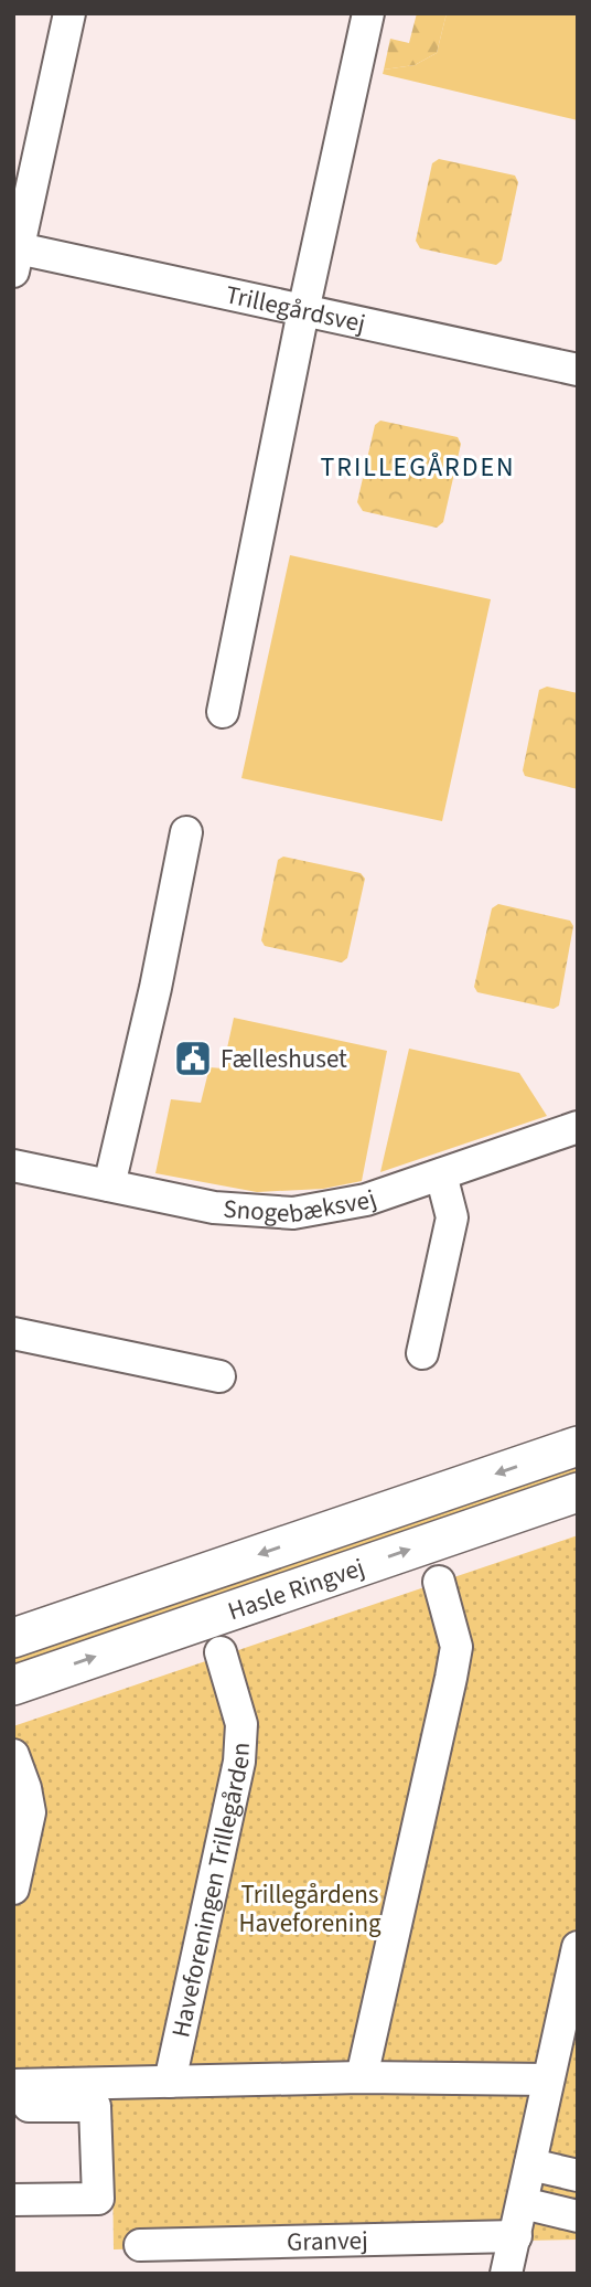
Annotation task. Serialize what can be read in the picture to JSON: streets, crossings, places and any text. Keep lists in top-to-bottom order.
{
  "streets": {
    "main road": ["Hasle Ringvej"],
    "street": [
      "Trillegårdsvej",
      "Snogebæksvej",
      "Haveforeningen Trillegården",
      "Granvej"
    ]
  },
  "districts": ["TRILLEGÅRDEN"],
  "parks": ["Trillegårdens Haveforening"],
  "places": {
    "public building": ["Fælleshuset"]
  }
}
